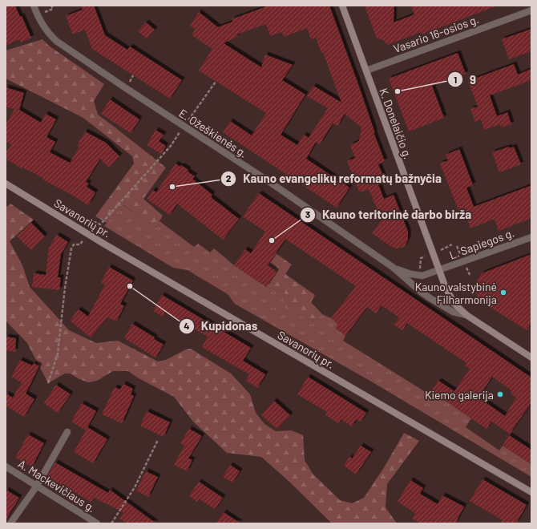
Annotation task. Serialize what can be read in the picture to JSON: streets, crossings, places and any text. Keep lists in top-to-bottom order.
{
  "streets": {
    "main road": ["K. Donelaičio g.", "E. Ožeškienės g.", "Savanorių pr."],
    "street": ["Vasario 16-osios g.", "L. Sapiegos g.", "A. Mackevičiaus g."]
  },
  "crossings": [
    ["Vasario 16-osios g.", "K. Donelaičio g."],
    ["K. Donelaičio g.", "E. Ožeškienės g."],
    ["K. Donelaičio g.", "L. Sapiegos g."],
    ["E. Ožeškienės g.", "L. Sapiegos g."]
  ],
  "places": [
    "9",
    "Kauno evangelikų reformatų bažnyčia",
    "Kauno teritorinė darbo birža",
    "Kupidonas",
    "Kauno valstybinė Filharmonija",
    "Kiemo galerija"
  ]
}
